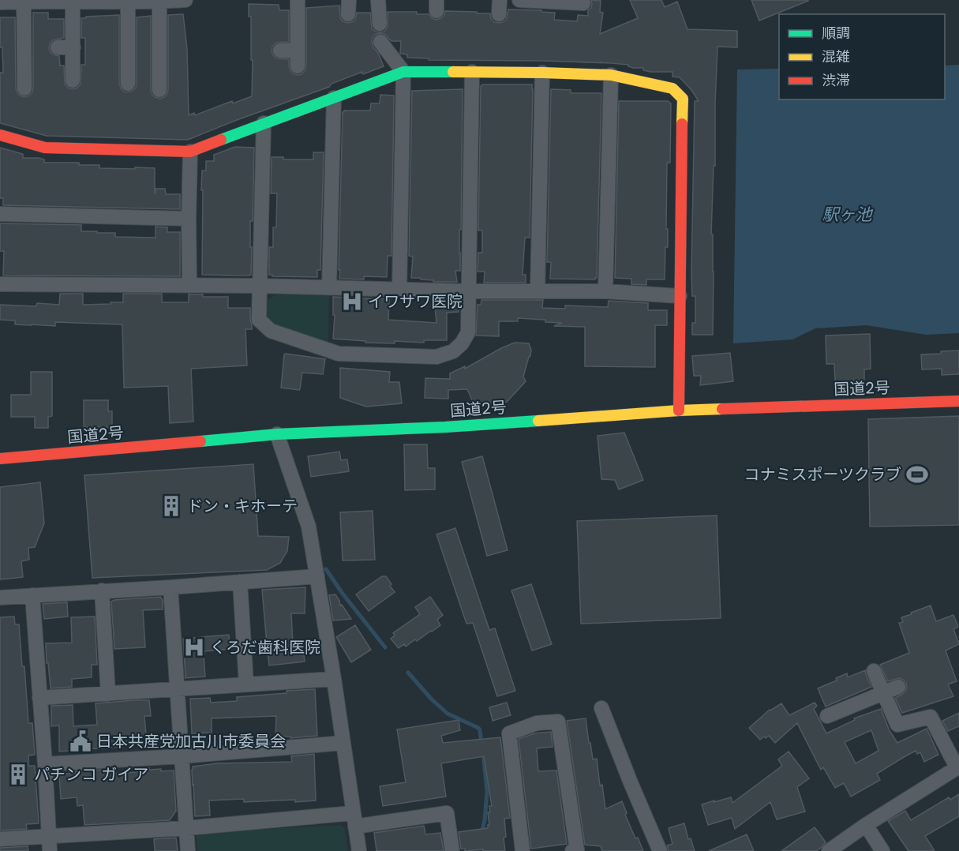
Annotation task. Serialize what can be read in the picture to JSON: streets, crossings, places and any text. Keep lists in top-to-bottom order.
{
  "streets": {
    "main road": ["国道2号"]
  },
  "water": ["駅ヶ池"],
  "places": {
    "hospital": ["イワサワ医院", "くろだ歯科医院"],
    "sports": ["コナミスポーツクラブ"],
    "building": ["ドン・キホーテ", "パチンコ ガイア"],
    "public building": ["日本共産党加古川市委員会"]
  },
  "legend": ["順調", "混雑", "渋滞"]
}
